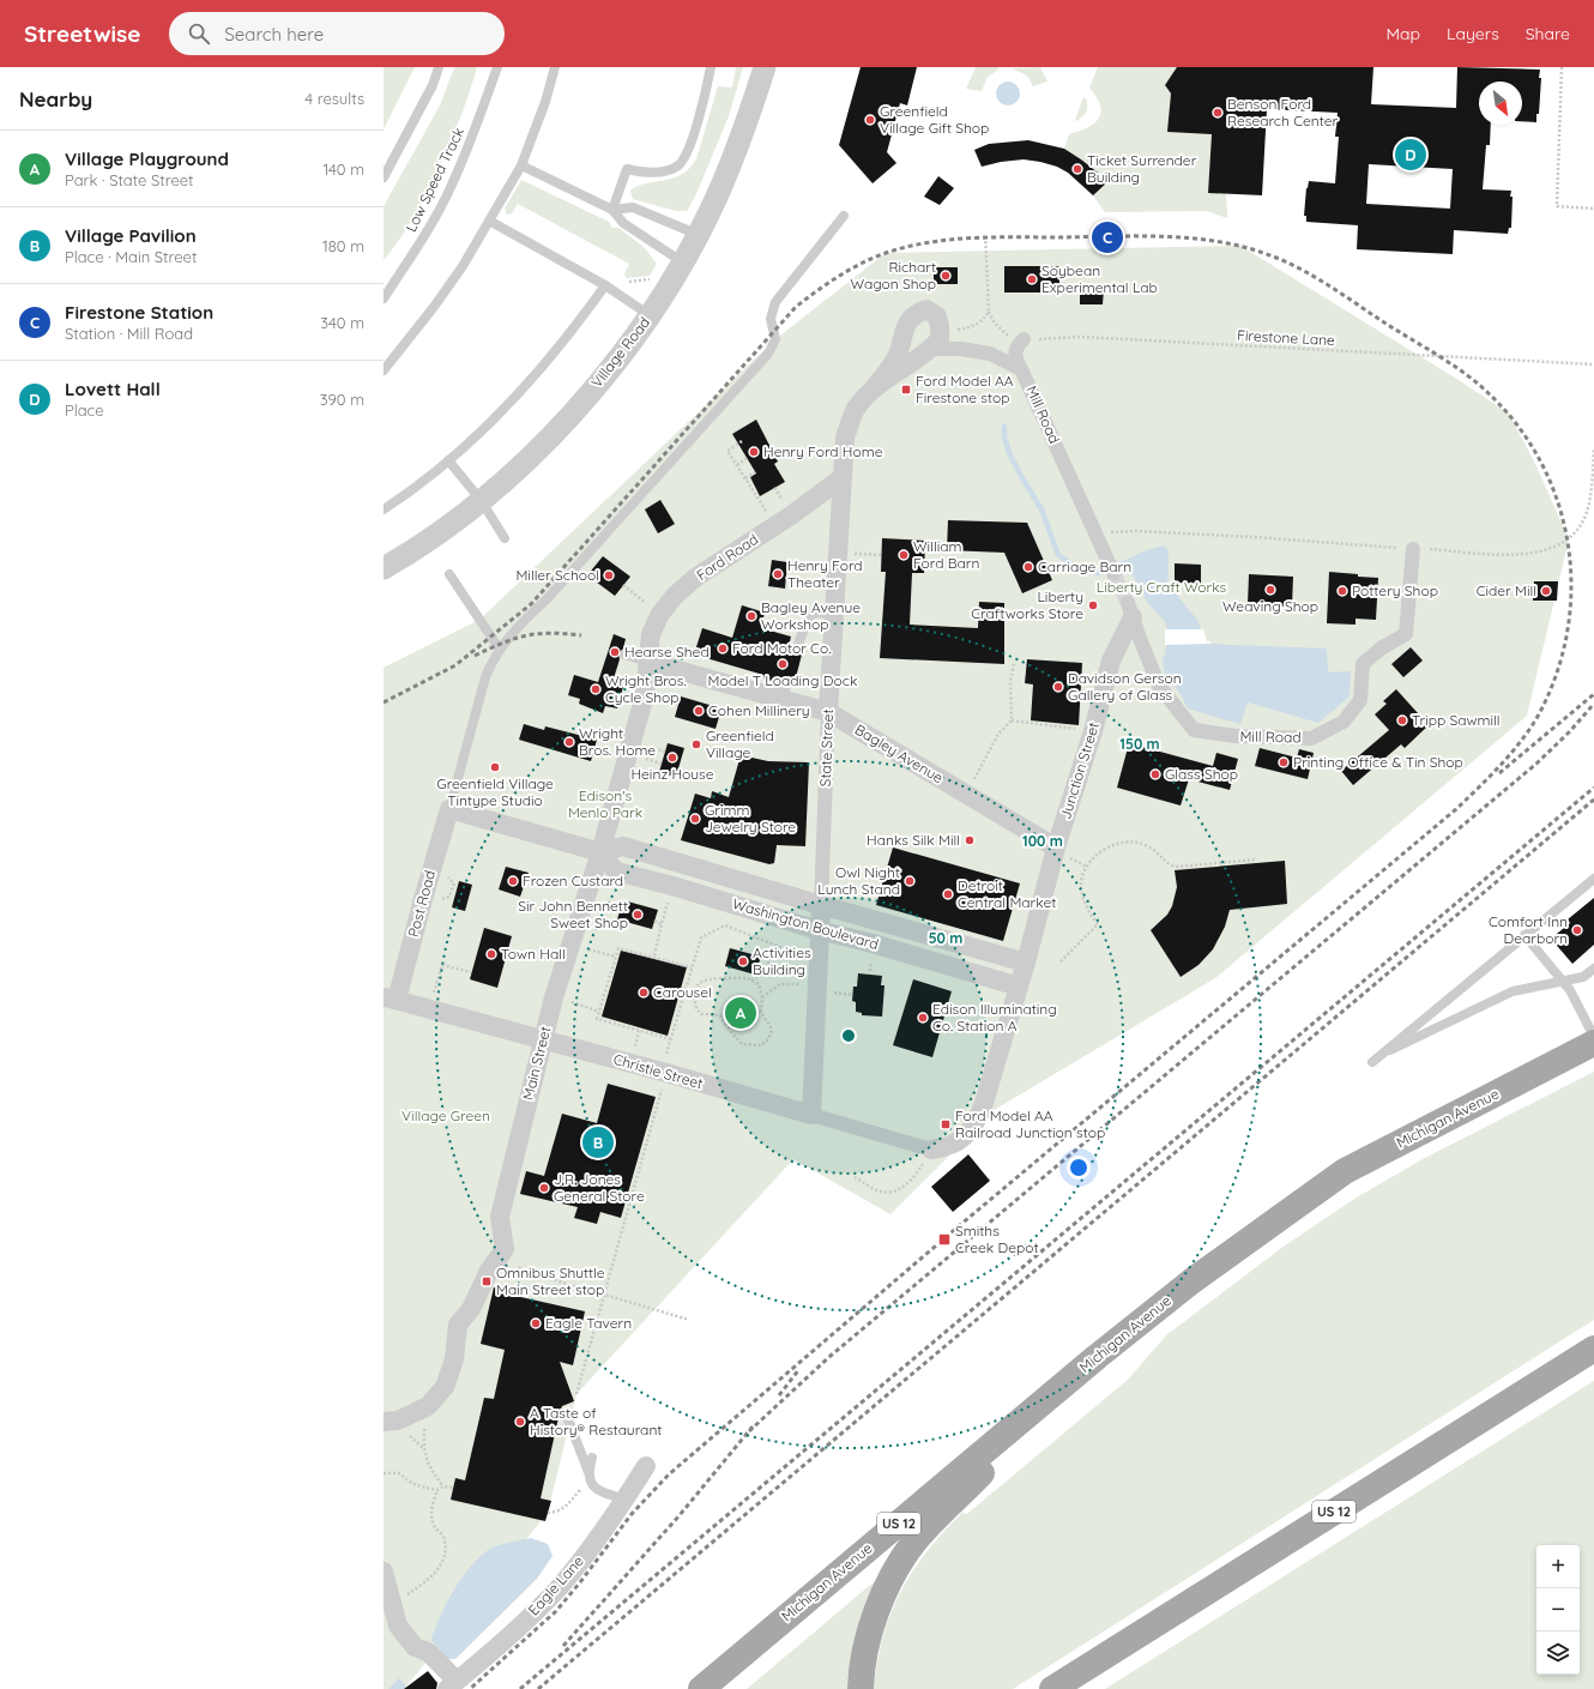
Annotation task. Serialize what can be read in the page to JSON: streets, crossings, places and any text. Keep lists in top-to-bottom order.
{
  "streets": {
    "main road": ["Michigan Avenue", "US 12"],
    "street": [
      "Village Road",
      "Mill Road",
      "Ford Road",
      "State Street",
      "Bagley Avenue",
      "Junction Street",
      "Post Road",
      "Washington Boulevard",
      "Main Street",
      "Christie Street",
      "Eagle Lane"
    ],
    "lane": ["Low Speed Track"],
    "path": ["Firestone Lane"]
  },
  "crossings": [
    ["Mill Road", "State Street"],
    ["Mill Road", "Junction Street"],
    ["Ford Road", "State Street"],
    ["Ford Road", "Bagley Avenue"],
    ["Ford Road", "Main Street"],
    ["State Street", "Bagley Avenue"],
    ["State Street", "Washington Boulevard"],
    ["State Street", "Christie Street"],
    ["Bagley Avenue", "Junction Street"],
    ["Bagley Avenue", "Main Street"],
    ["Junction Street", "Washington Boulevard"],
    ["Junction Street", "Christie Street"],
    ["Post Road", "Christie Street"],
    ["Washington Boulevard", "Main Street"],
    ["Main Street", "Christie Street"]
  ],
  "parks": ["Liberty Craft Works", "Edison's Menlo Park", "Village Green"],
  "places": {
    "other": [
      "Benson Ford Research Center",
      "Greenfield Village Gift Shop",
      "Ticket Surrender Building",
      "Richart Wagon Shop",
      "Soybean Experimental Lab",
      "Henry Ford Home",
      "William Ford Barn",
      "Carriage Barn",
      "Henry Ford Theater",
      "Miller School",
      "Weaving Shop",
      "Pottery Shop",
      "Cider Mill",
      "Liberty Craftworks Store",
      "Bagley Avenue Workshop",
      "Ford Motor Co.",
      "Hearse Shed",
      "Model T Loading Dock",
      "Davidson Gerson Gallery of Glass",
      "Wright Bros. Cycle Shop",
      "Cohen Millinery",
      "Tripp Sawmill",
      "Wright Bros. Home",
      "Greenfield Village",
      "Heinz House",
      "Printing Office & Tin Shop",
      "Greenfield Village Tintype Studio",
      "Glass Shop",
      "Grimm Jewelry Store",
      "Hanks Silk Mill",
      "Frozen Custard",
      "Owl Night Lunch Stand",
      "Detroit Central Market",
      "Sir John Bennett Sweet Shop",
      "Comfort Inn Dearborn",
      "Town Hall",
      "Activities Building",
      "Carousel",
      "Edison Illuminating Co. Station A",
      "J.R. Jones General Store",
      "Eagle Tavern",
      "A Taste of History® Restaurant"
    ],
    "transit": [
      "Ford Model AA Firestone stop",
      "Ford Model AA Railroad Junction stop",
      "Smiths Creek Depot",
      "Omnibus Shuttle Main Street stop"
    ]
  },
  "north": "bottom right",
  "page": {
    "header": "Streetwise",
    "search": "Search here",
    "nav": ["Map", "Layers", "Share"],
    "heading": ["Nearby", "4 results"],
    "list": [
      {
        "mark": "A",
        "name": "Village Playground",
        "note": "Park · State Street",
        "value": "140 m"
      },
      {
        "mark": "B",
        "name": "Village Pavilion",
        "note": "Place · Main Street",
        "value": "180 m"
      },
      {
        "mark": "C",
        "name": "Firestone Station",
        "note": "Station · Mill Road",
        "value": "340 m"
      },
      {
        "mark": "D",
        "name": "Lovett Hall",
        "note": "Place",
        "value": "390 m"
      }
    ],
    "pins": [
      "D",
      "C",
      "A",
      "B"
    ],
    "map_buttons": ["+", "−"]
  },
  "rings": ["150 m", "100 m", "50 m"]
}
